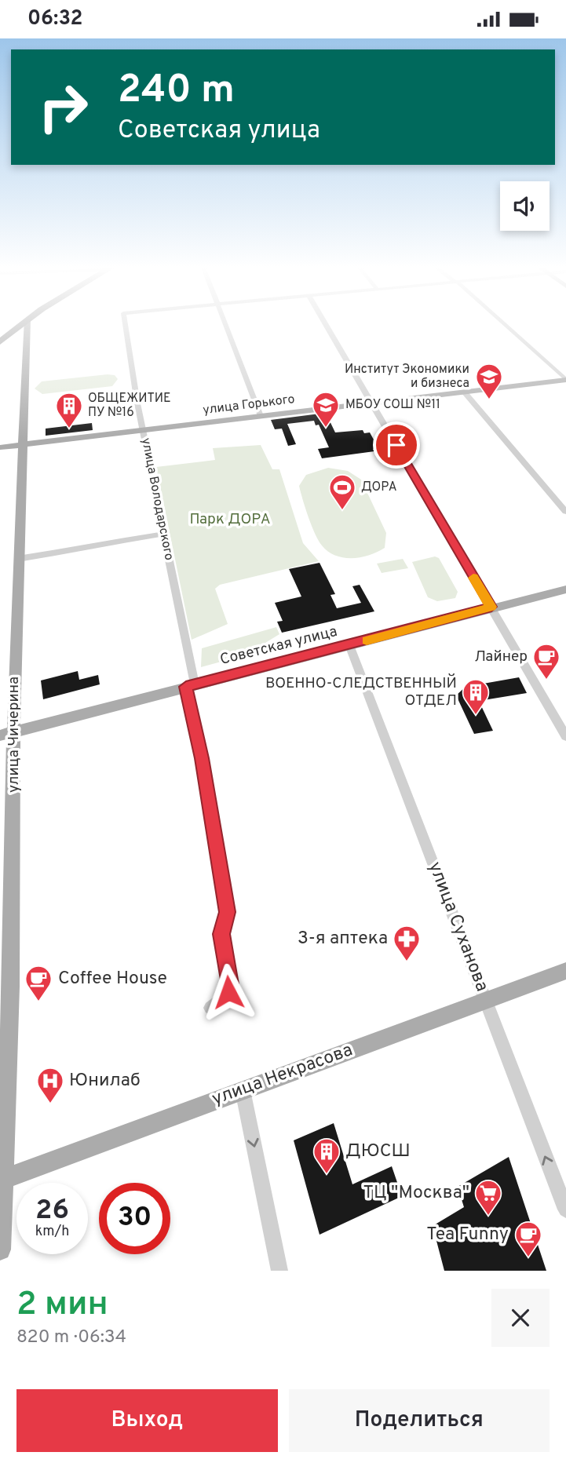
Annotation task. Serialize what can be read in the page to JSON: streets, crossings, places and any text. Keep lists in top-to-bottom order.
{
  "streets": {
    "main road": [
      "улица Горького",
      "Советская улица",
      "улица Чичерина",
      "улица Некрасова"
    ],
    "street": ["улица Володарского", "улица Суханова"]
  },
  "crossings": [
    ["улица Горького", "улица Володарского"],
    ["улица Горького", "улица Чичерина"],
    ["улица Володарского", "Советская улица"],
    ["Советская улица", "улица Чичерина"],
    ["Советская улица", "улица Суханова"],
    ["улица Чичерина", "улица Некрасова"],
    ["улица Суханова", "улица Некрасова"]
  ],
  "one_way": ["улица Суханова"],
  "parks": ["Парк ДОРА"],
  "places": {
    "school or university": ["Институт Экономики и бизнеса", "МБОУ СОШ №11"],
    "building": ["ОБЩЕЖИТИЕ ПУ №16", "ВОЕННО-СЛЕДСТВЕННЫЙ ОТДЕЛ", "ДЮСШ"],
    "sports": ["ДОРА"],
    "cafe": ["Лайнер", "Coffee House", "Tea Funny"],
    "pharmacy": ["3-я аптека"],
    "hospital": ["Юнилаб"],
    "supermarket": ["ТЦ \"Москва\""]
  },
  "page": {
    "status": "06:32",
    "turn": ["240 m", "Советская улица"],
    "speed": "26 km/h",
    "limit": "30",
    "heading": ["2 мин", "820 m · 06:34"],
    "buttons": ["Выход", "Поделиться"]
  }
}
